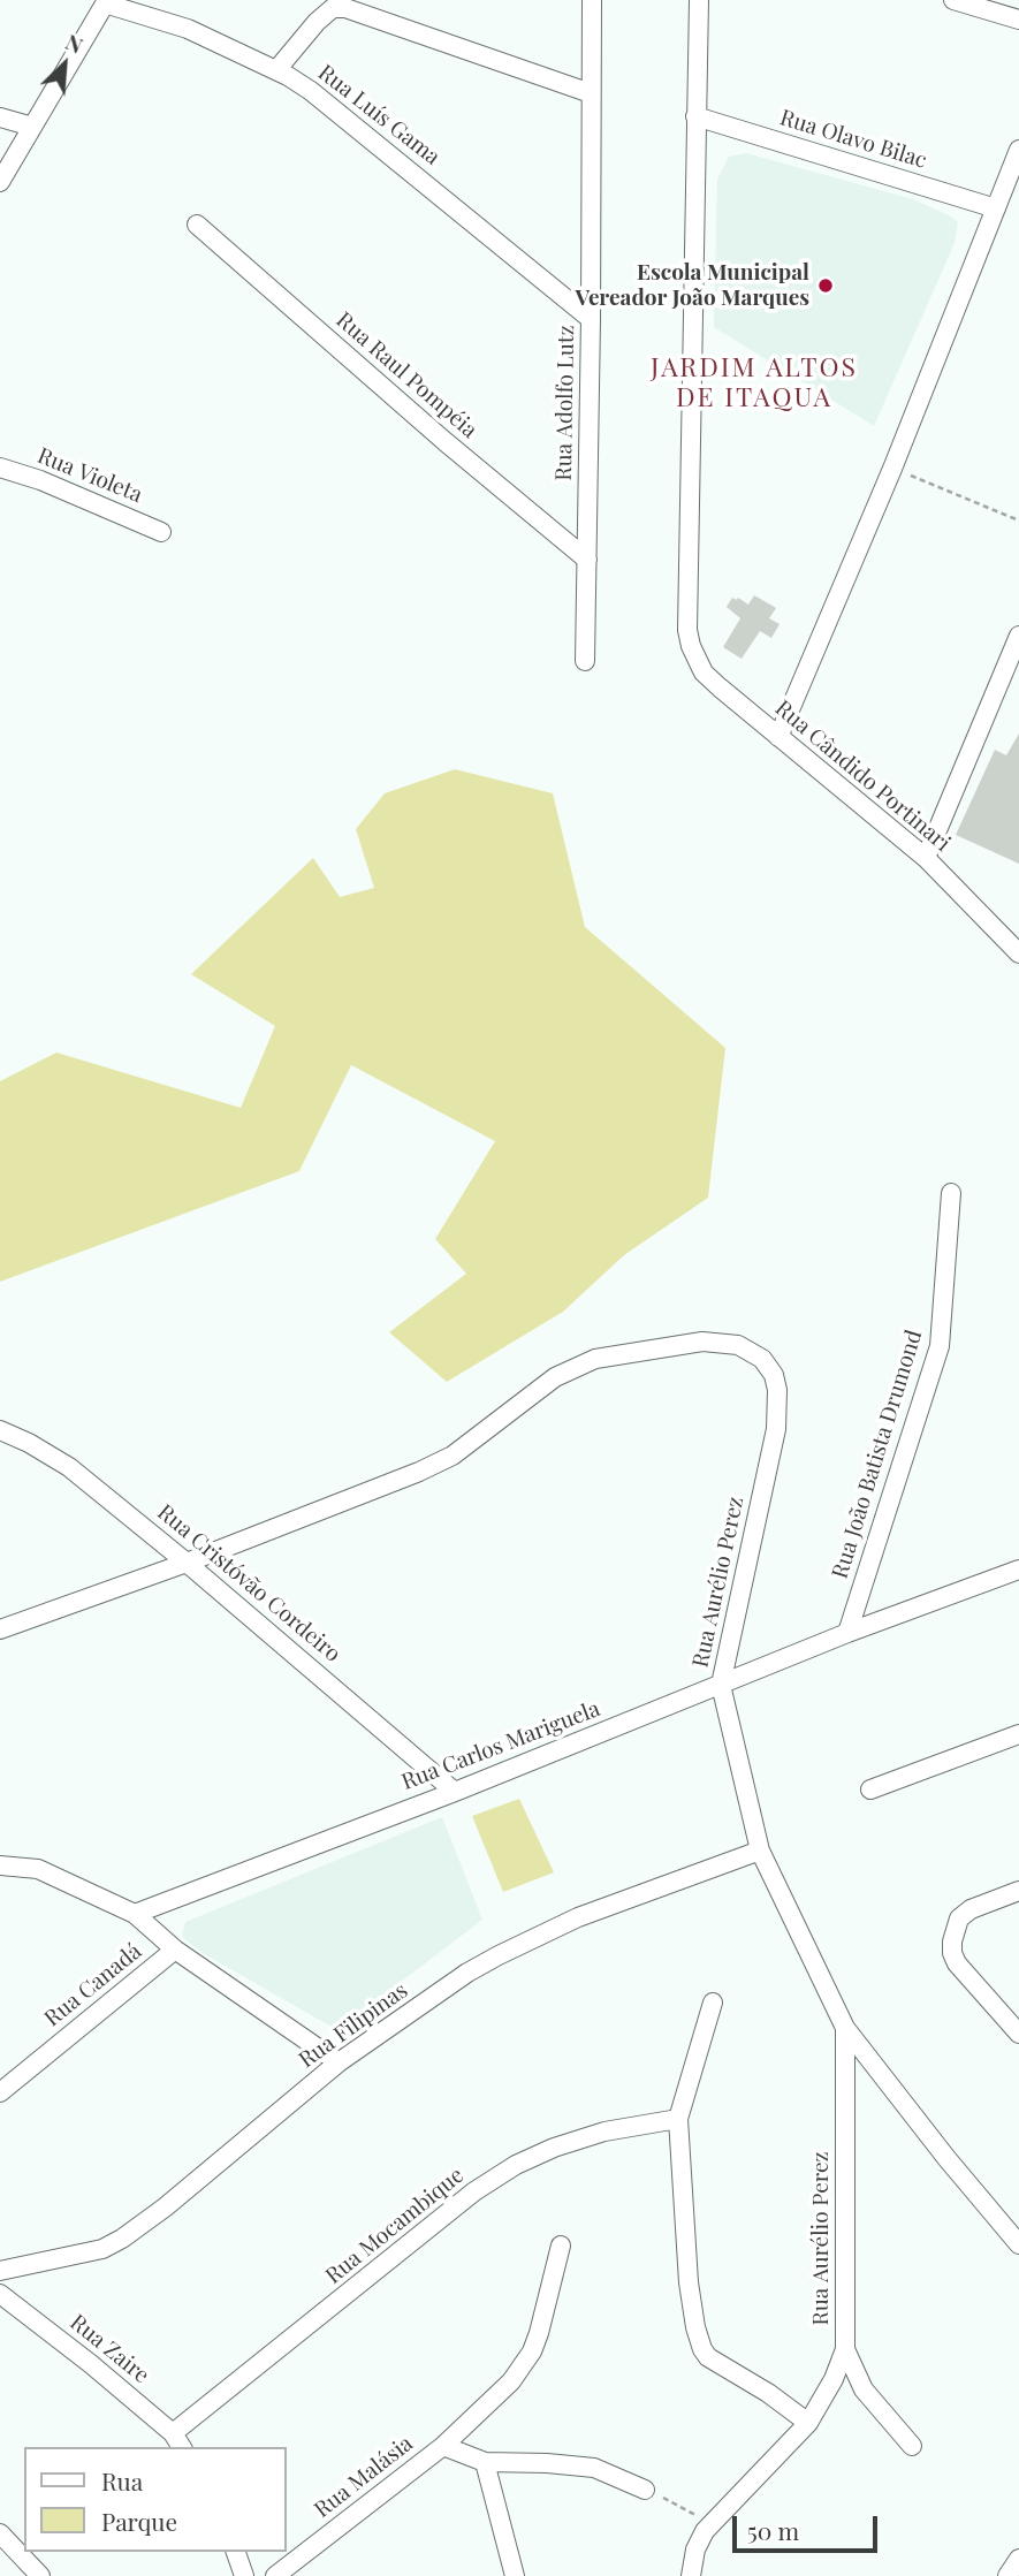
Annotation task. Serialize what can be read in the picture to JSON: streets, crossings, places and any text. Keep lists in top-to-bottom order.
{
  "streets": {
    "street": [
      "Rua Luís Gama",
      "Rua Olavo Bilac",
      "Rua Raul Pompéia",
      "Rua Adolfo Lutz",
      "Rua Violeta",
      "Rua Cândido Portinari",
      "Rua João Batista Drumond",
      "Rua Aurélio Perez",
      "Rua Cristóvão Cordeiro",
      "Rua Carlos Mariguela",
      "Rua Canadá",
      "Rua Filipinas",
      "Rua Mocambique",
      "Rua Zaire",
      "Rua Malásia"
    ]
  },
  "crossings": [
    ["Rua Luís Gama", "Rua Adolfo Lutz"],
    ["Rua Olavo Bilac", "Rua Cândido Portinari"],
    ["Rua Raul Pompéia", "Rua Adolfo Lutz"],
    ["Rua João Batista Drumond", "Rua Carlos Mariguela"],
    ["Rua Aurélio Perez", "Rua Cristóvão Cordeiro"],
    ["Rua Aurélio Perez", "Rua Carlos Mariguela"],
    ["Rua Aurélio Perez", "Rua Filipinas"],
    ["Rua Cristóvão Cordeiro", "Rua Carlos Mariguela"],
    ["Rua Canadá", "Rua Filipinas"],
    ["Rua Mocambique", "Rua Zaire"]
  ],
  "districts": ["JARDIM ALTOS DE ITAQUA"],
  "places": ["Escola Municipal Vereador João Marques"],
  "legend": ["Rua", "Parque"],
  "scale_bar": "50 m",
  "north": "top right"
}
